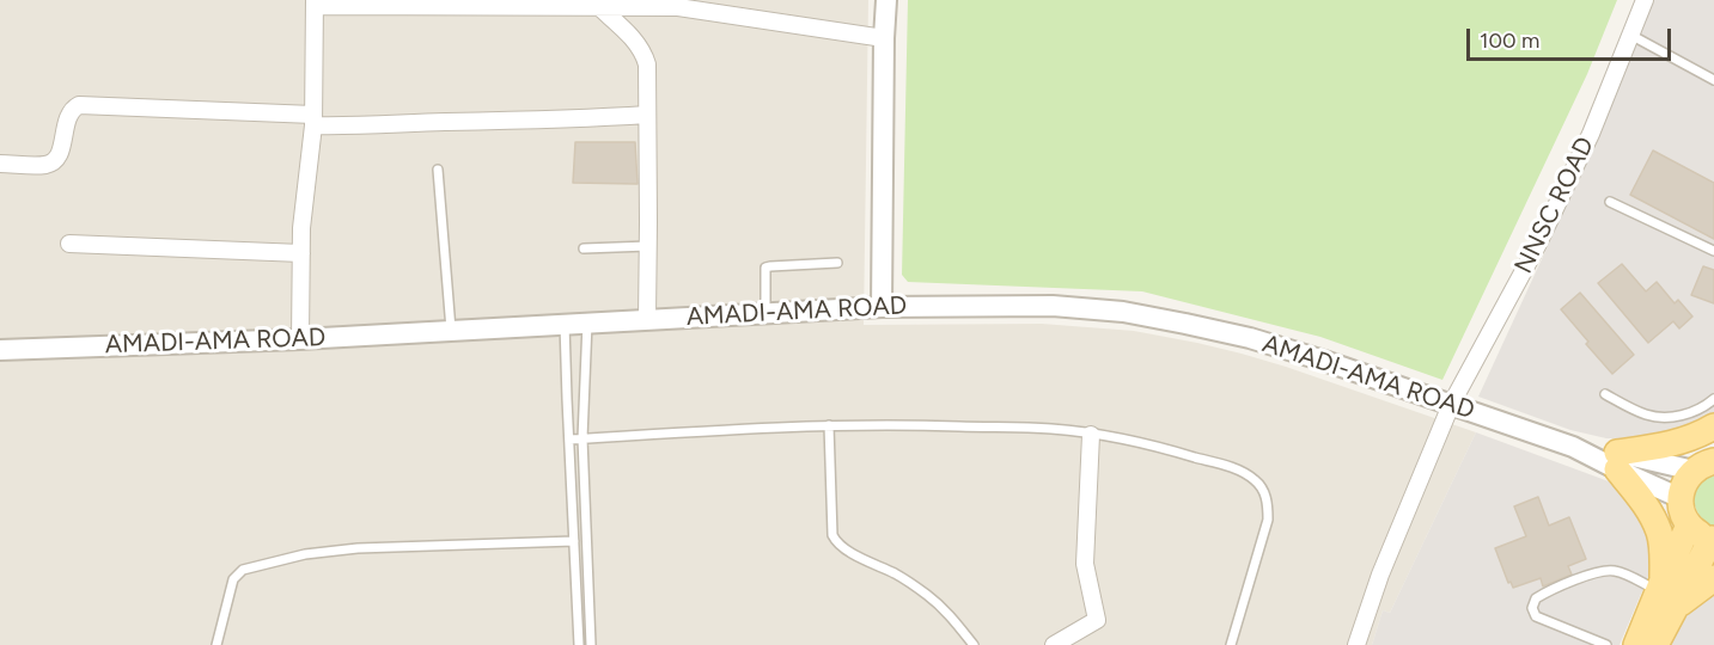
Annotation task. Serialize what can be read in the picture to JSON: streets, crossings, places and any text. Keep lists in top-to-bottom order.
{
  "streets": {
    "street": ["NNSC ROAD", "AMADI-AMA ROAD"]
  },
  "crossings": [
    ["NNSC ROAD", "AMADI-AMA ROAD"]
  ],
  "scale_bar": "100 m"
}
